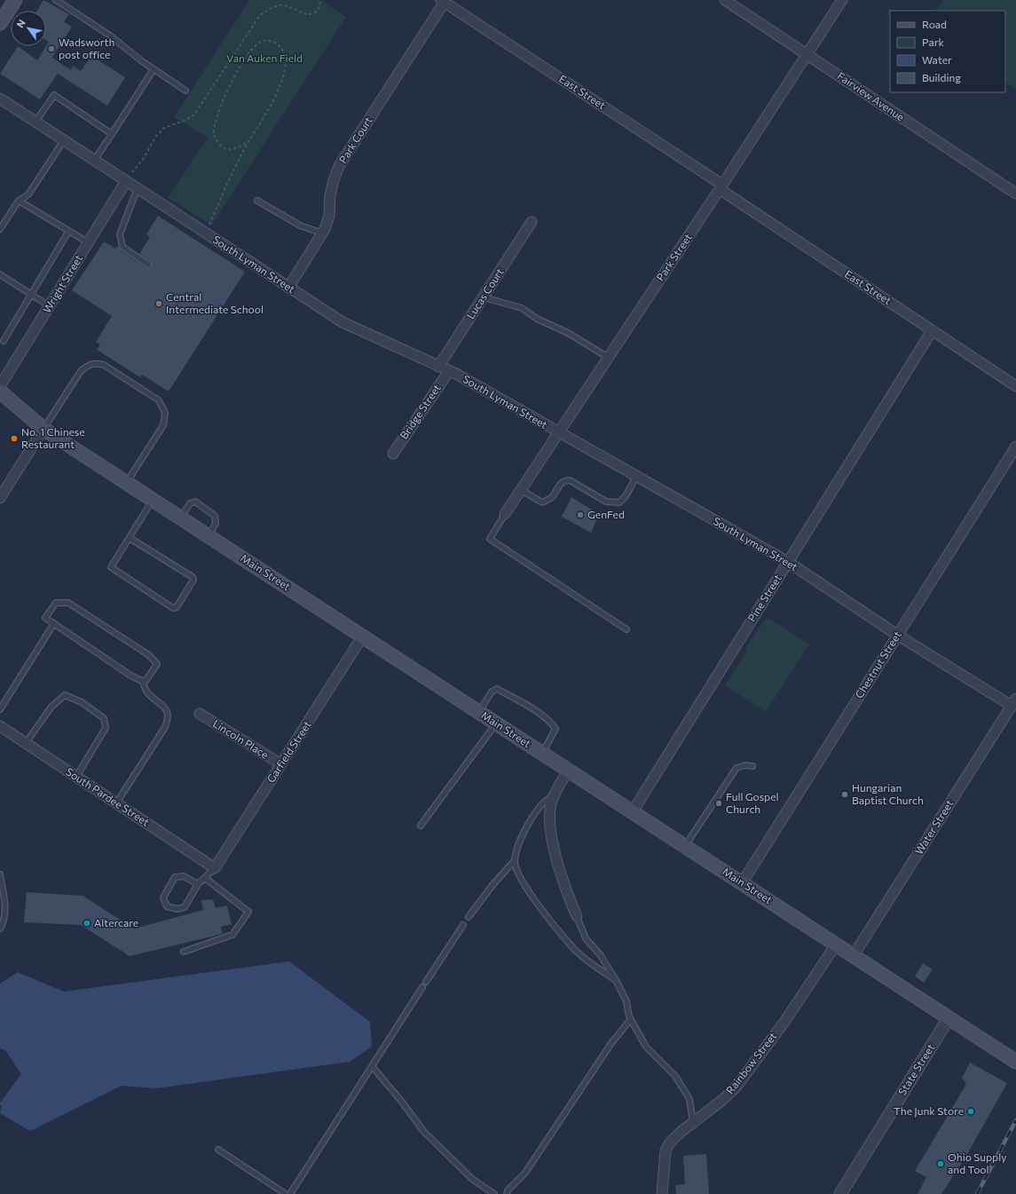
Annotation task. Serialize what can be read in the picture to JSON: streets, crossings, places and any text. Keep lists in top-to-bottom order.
{
  "streets": {
    "main road": ["Main Street"],
    "street": [
      "East Street",
      "Fairview Avenue",
      "Park Court",
      "Park Street",
      "South Lyman Street",
      "Wright Street",
      "Lucas Court",
      "Bridge Street",
      "Pine Street",
      "Chestnut Street",
      "Lincoln Place",
      "Garfield Street",
      "South Pardee Street",
      "Water Street",
      "Rainbow Street",
      "State Street"
    ]
  },
  "crossings": [
    ["East Street", "Park Court"],
    ["East Street", "Park Street"],
    ["East Street", "Pine Street"],
    ["Fairview Avenue", "Park Street"],
    ["Park Court", "South Lyman Street"],
    ["Park Street", "South Lyman Street"],
    ["South Lyman Street", "Wright Street"],
    ["South Lyman Street", "Lucas Court"],
    ["South Lyman Street", "Bridge Street"],
    ["South Lyman Street", "Pine Street"],
    ["South Lyman Street", "Chestnut Street"],
    ["South Lyman Street", "Water Street"],
    ["Main Street", "Pine Street"],
    ["Main Street", "Chestnut Street"],
    ["Main Street", "Garfield Street"],
    ["Main Street", "Water Street"],
    ["Main Street", "Rainbow Street"],
    ["Main Street", "State Street"],
    ["Lincoln Place", "Garfield Street"],
    ["Garfield Street", "South Pardee Street"]
  ],
  "parks": ["Van Auken Field"],
  "places": [
    "Wadsworth post office",
    "Central Intermediate School",
    "No. 1 Chinese Restaurant",
    "GenFed",
    "Hungarian Baptist Church",
    "Full Gospel Church",
    "Altercare",
    "The Junk Store",
    "Ohio Supply and Tool"
  ],
  "legend": [
    "Road",
    "Park",
    "Water",
    "Building"
  ],
  "north": "top left"
}
